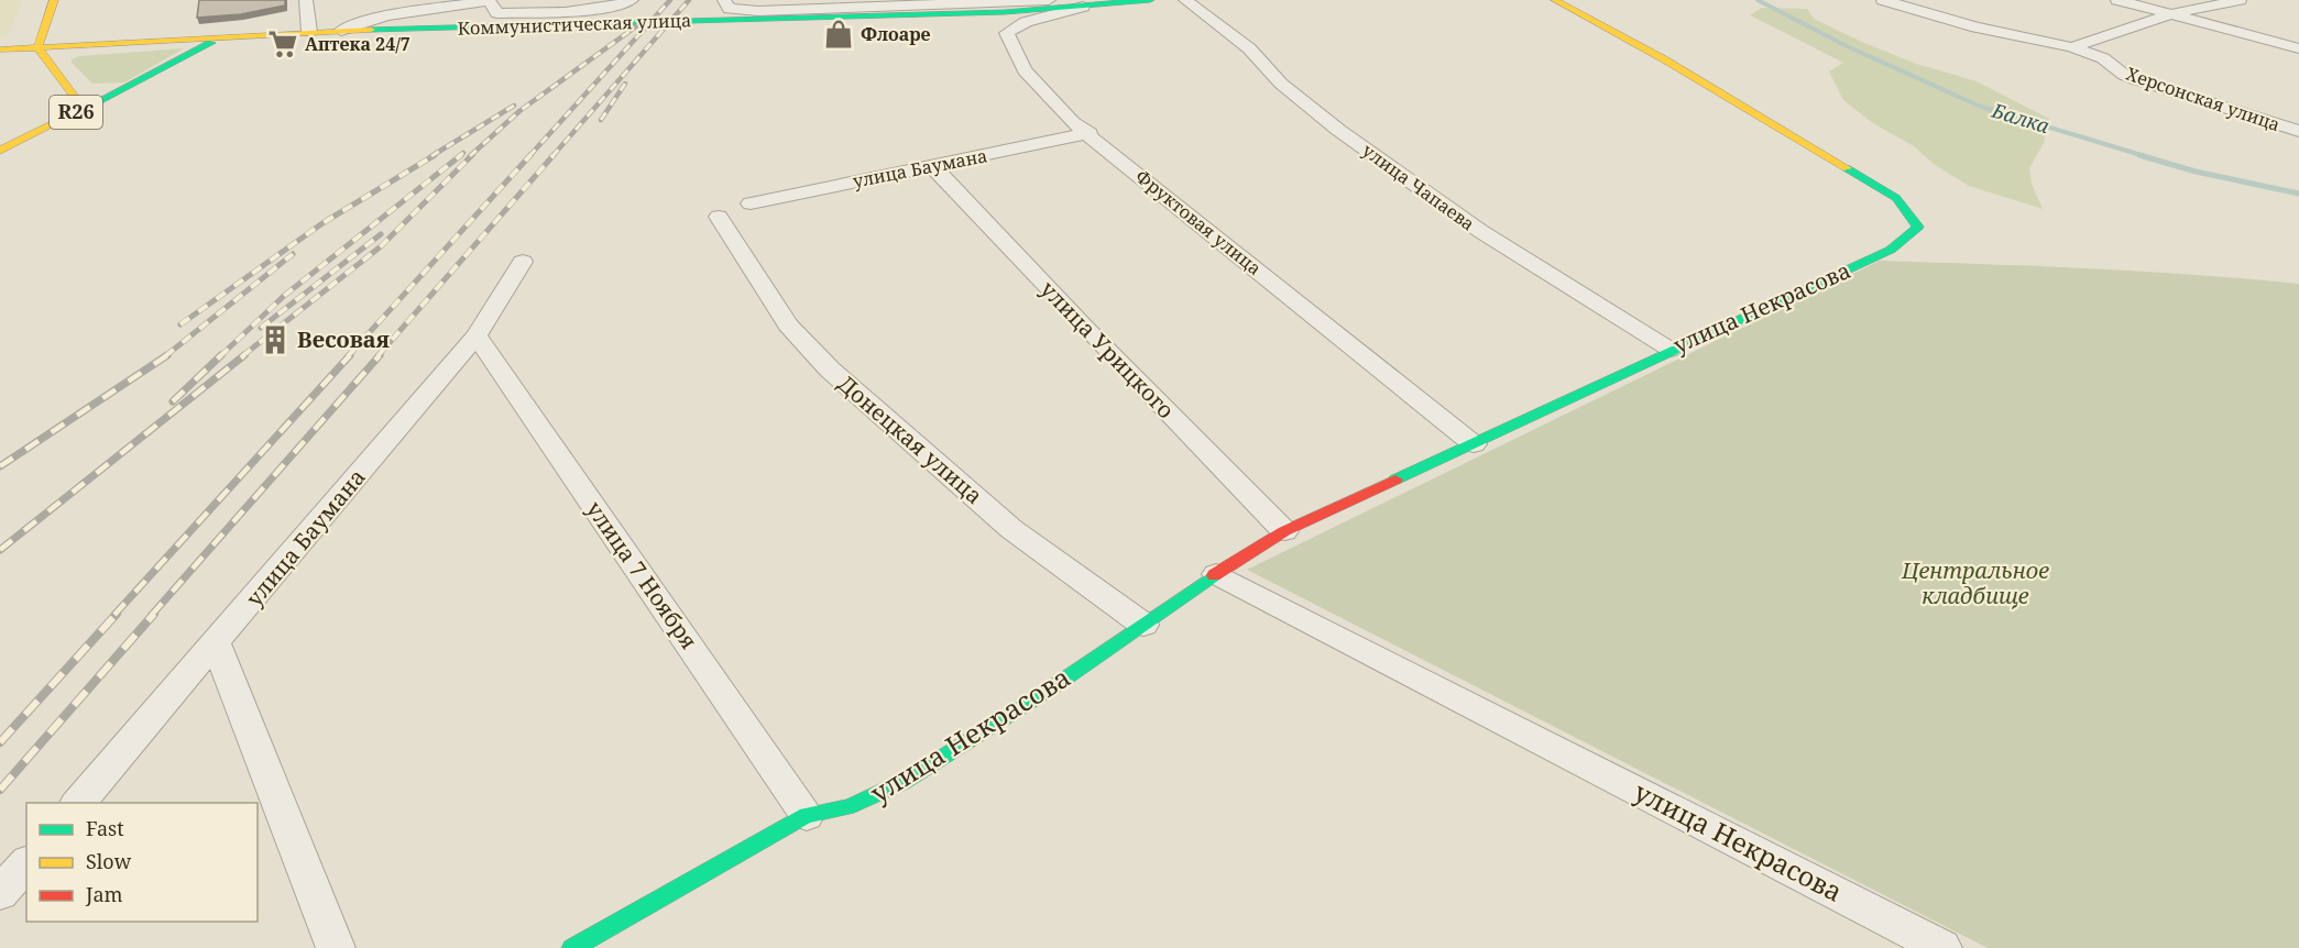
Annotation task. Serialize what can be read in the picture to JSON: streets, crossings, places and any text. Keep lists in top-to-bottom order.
{
  "streets": {
    "main road": ["Коммунистическая улица", "R26", "улица Некрасова"],
    "street": [
      "Херсонская улица",
      "улица Баумана",
      "улица Чапаева",
      "Фруктовая улица",
      "улица Урицкого",
      "Донецкая улица",
      "улица 7 Ноября"
    ]
  },
  "crossings": [
    ["Коммунистическая улица", "R26"],
    ["Коммунистическая улица", "Фруктовая улица"],
    ["улица Баумана", "Фруктовая улица"],
    ["улица Баумана", "улица Урицкого"],
    ["улица Баумана", "улица 7 Ноября"],
    ["улица Чапаева", "улица Некрасова"],
    ["Фруктовая улица", "улица Некрасова"],
    ["улица Некрасова", "улица Урицкого"],
    ["улица Некрасова", "Донецкая улица"],
    ["улица Некрасова", "улица 7 Ноября"]
  ],
  "water": ["Балка"],
  "parks": ["Центральное кладбище"],
  "places": {
    "shop": ["Флоаре"],
    "supermarket": ["Аптека 24/7"],
    "building": ["Весовая"]
  },
  "legend": ["Fast", "Slow", "Jam"]
}
